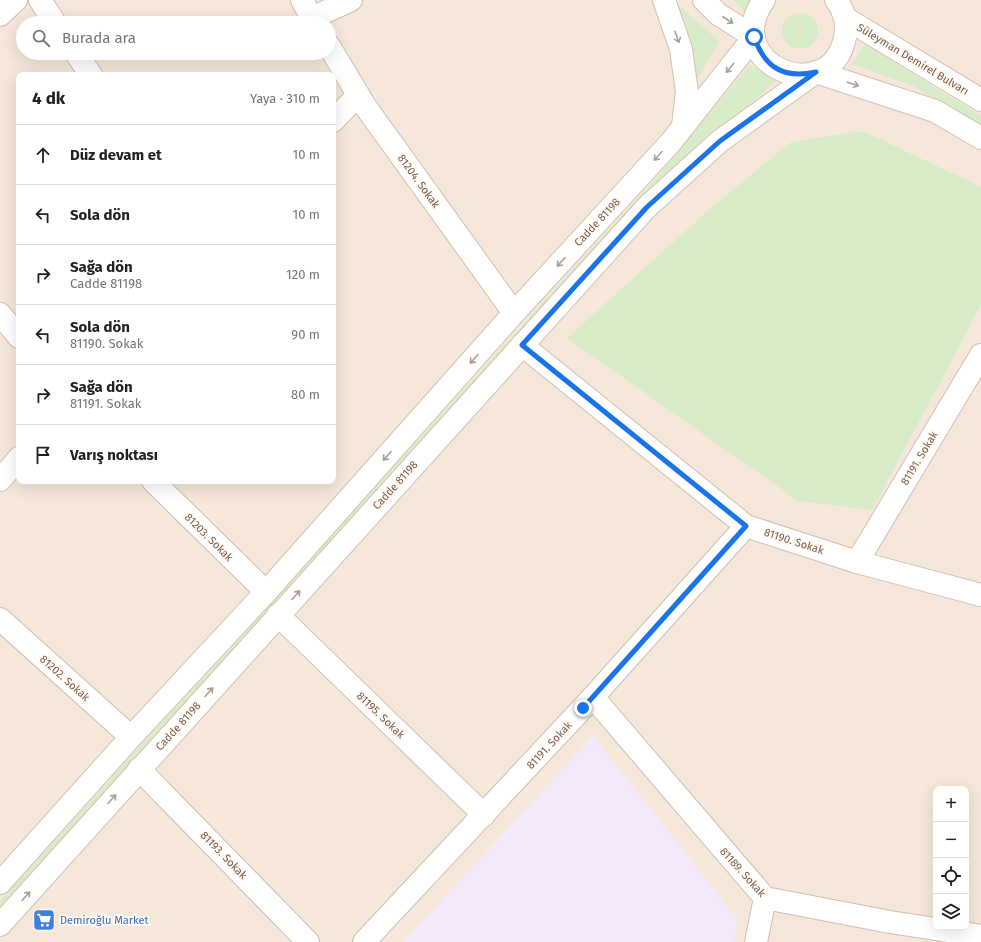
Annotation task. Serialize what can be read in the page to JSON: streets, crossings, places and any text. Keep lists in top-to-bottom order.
{
  "streets": {
    "street": [
      "Süleyman Demirel Bulvarı",
      "81204. Sokak",
      "Cadde 81198",
      "81191. Sokak",
      "81203. Sokak",
      "81190. Sokak",
      "81202. Sokak",
      "81195. Sokak",
      "81193. Sokak",
      "81189. Sokak"
    ]
  },
  "crossings": [
    ["Süleyman Demirel Bulvarı", "Cadde 81198"],
    ["81204. Sokak", "Cadde 81198"],
    ["Cadde 81198", "81203. Sokak"],
    ["Cadde 81198", "81190. Sokak"],
    ["Cadde 81198", "81202. Sokak"],
    ["Cadde 81198", "81195. Sokak"],
    ["Cadde 81198", "81193. Sokak"],
    ["81191. Sokak", "81190. Sokak"],
    ["81191. Sokak", "81195. Sokak"],
    ["81191. Sokak", "81189. Sokak"]
  ],
  "places": {
    "supermarket": ["Demiroğlu Market"]
  },
  "page": {
    "search": "Burada ara",
    "heading": ["4 dk", "Yaya · 310 m"],
    "list": [
      ["Düz devam et", "10 m"],
      ["Sola dön", "10 m"],
      ["Sağa dön", "Cadde 81198", "120 m"],
      ["Sola dön", "81190. Sokak", "90 m"],
      ["Sağa dön", "81191. Sokak", "80 m"],
      "Varış noktası"
    ],
    "map_buttons": ["+", "−"]
  }
}
